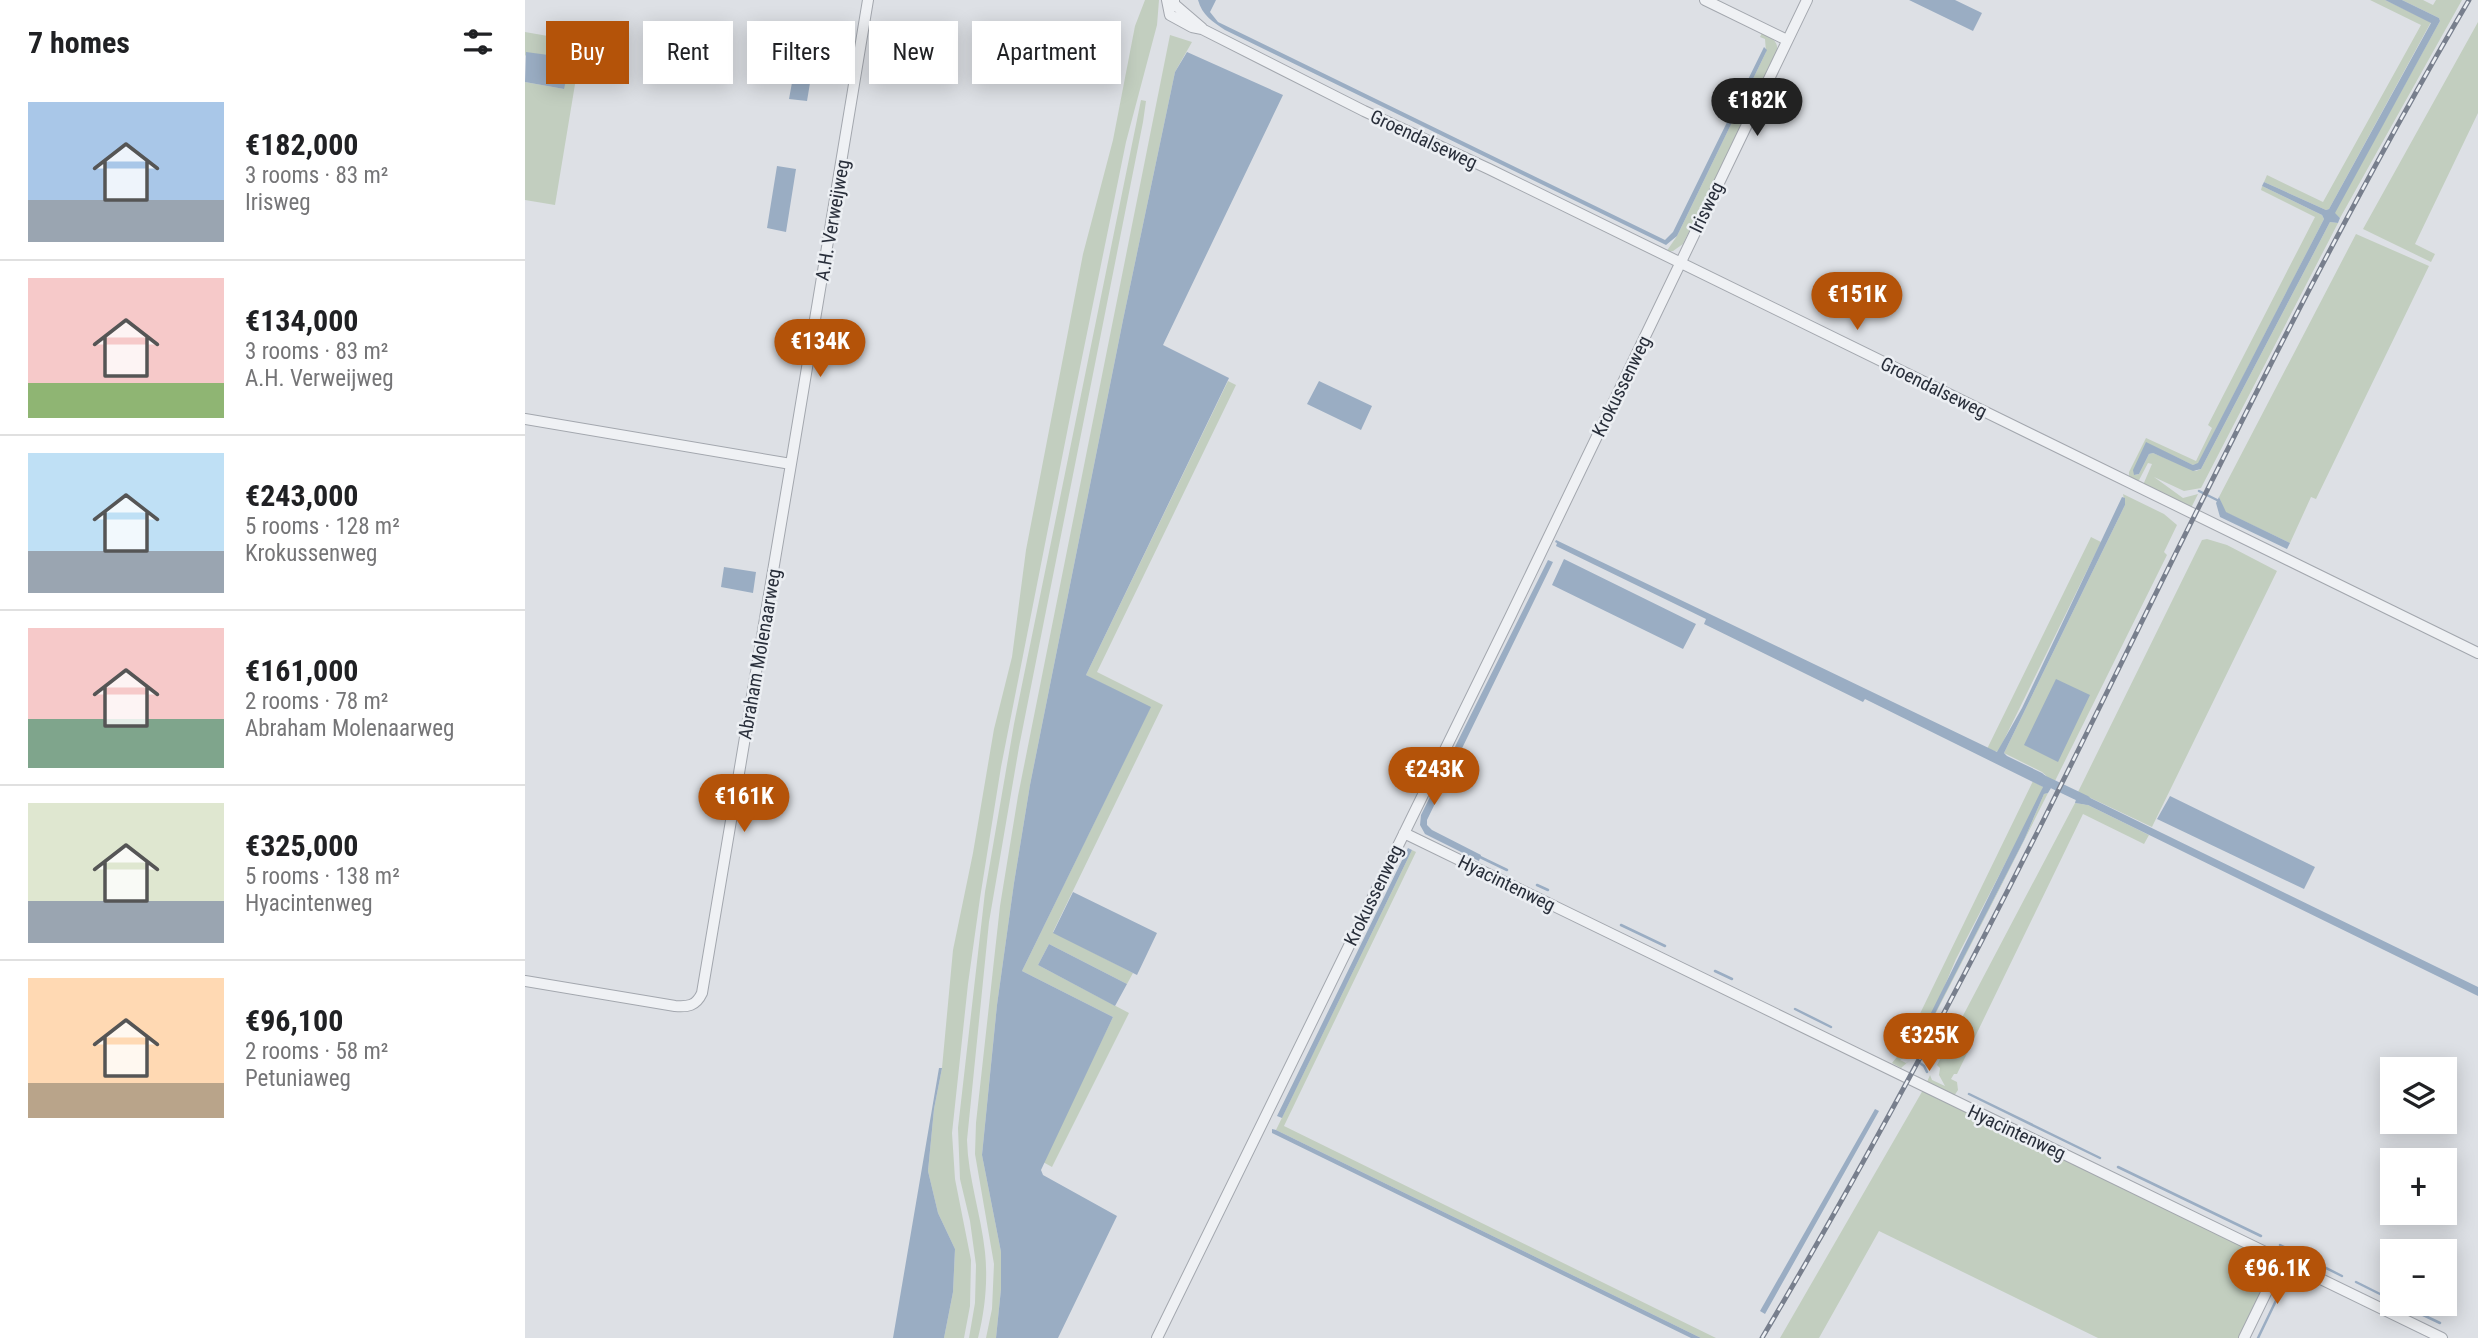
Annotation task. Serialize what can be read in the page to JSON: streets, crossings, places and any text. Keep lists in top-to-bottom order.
{
  "streets": {
    "street": [
      "Groendalseweg",
      "Irisweg",
      "A.H. Verweijweg",
      "Krokussenweg",
      "Abraham Molenaarweg",
      "Hyacintenweg"
    ]
  },
  "crossings": [
    ["Groendalseweg", "Irisweg"],
    ["Groendalseweg", "Krokussenweg"],
    ["Irisweg", "Krokussenweg"],
    ["A.H. Verweijweg", "Abraham Molenaarweg"],
    ["Krokussenweg", "Hyacintenweg"]
  ],
  "page": {
    "heading": "7 homes",
    "chip": [
      "Buy",
      "Rent",
      "Filters",
      "New",
      "Apartment"
    ],
    "price": [
      "€182K",
      "€151K",
      "€134K",
      "€243K",
      "€161K",
      "€325K",
      "€96.1K"
    ],
    "list": [
      {
        "name": "€182,000",
        "note": "3 rooms · 83 m² · Irisweg"
      },
      {
        "name": "€134,000",
        "note": "3 rooms · 83 m² · A.H. Verweijweg"
      },
      {
        "name": "€243,000",
        "note": "5 rooms · 128 m² · Krokussenweg"
      },
      {
        "name": "€161,000",
        "note": "2 rooms · 78 m² · Abraham Molenaarweg"
      },
      {
        "name": "€325,000",
        "note": "5 rooms · 138 m² · Hyacintenweg"
      },
      {
        "name": "€96,100",
        "note": "2 rooms · 58 m² · Petuniaweg"
      }
    ],
    "map_buttons": ["+", "−"]
  }
}
